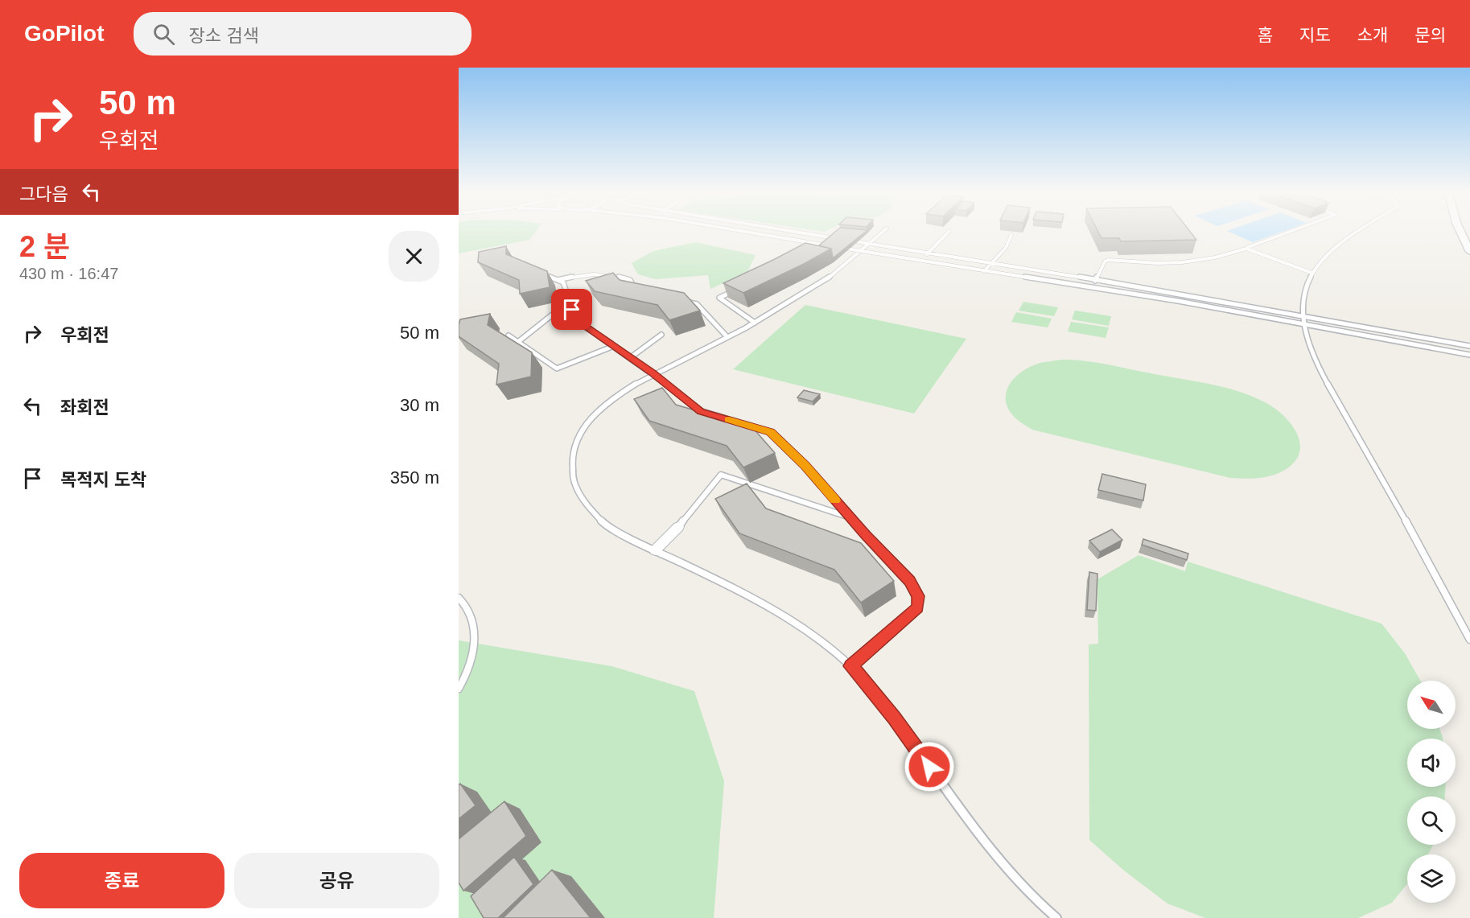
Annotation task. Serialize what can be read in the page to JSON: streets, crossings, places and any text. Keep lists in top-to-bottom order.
{
  "north": "top left",
  "page": {
    "header": "GoPilot",
    "search": "장소 검색",
    "nav": [
      "홈",
      "지도",
      "소개",
      "문의"
    ],
    "turn": ["50 m", "우회전"],
    "then": "그다음",
    "heading": ["2 분", "430 m · 16:47"],
    "list": [
      {
        "name": "우회전",
        "value": "50 m"
      },
      {
        "name": "좌회전",
        "value": "30 m"
      },
      {
        "name": "목적지 도착",
        "value": "350 m"
      }
    ],
    "buttons": ["종료", "공유"]
  }
}
